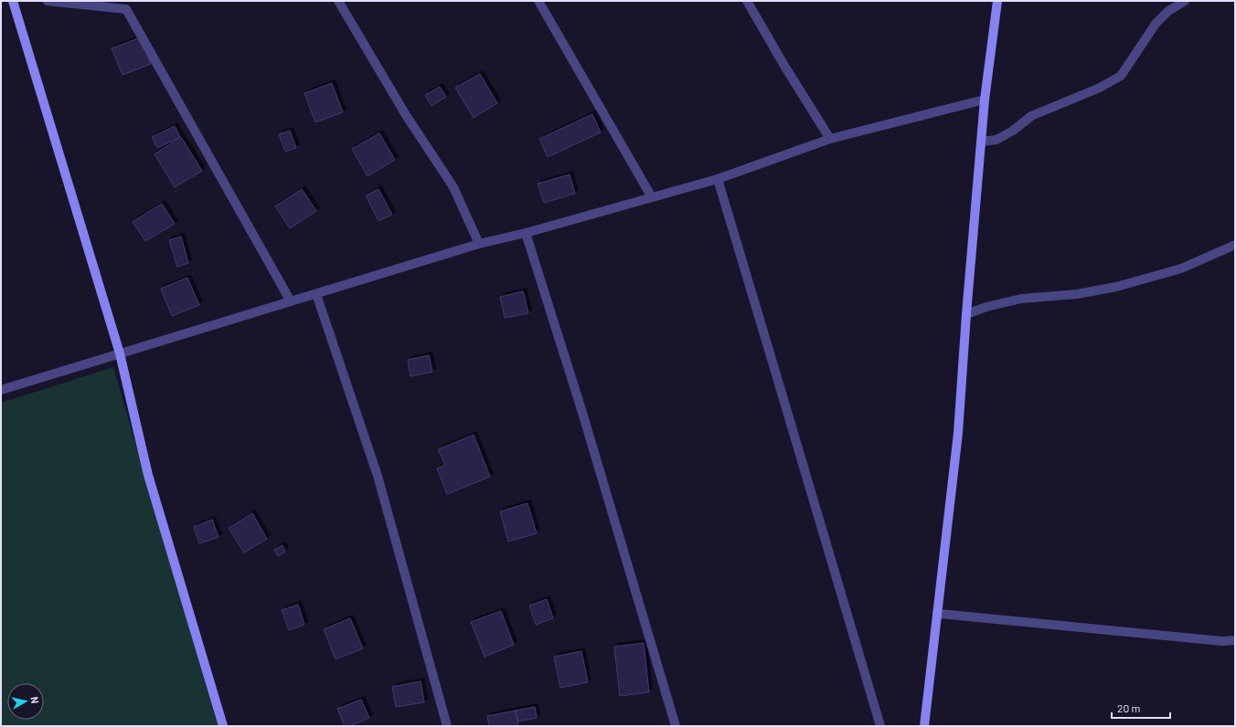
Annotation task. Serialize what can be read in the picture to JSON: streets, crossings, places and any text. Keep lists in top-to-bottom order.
{
  "scale_bar": "20 m",
  "north": "right"
}
